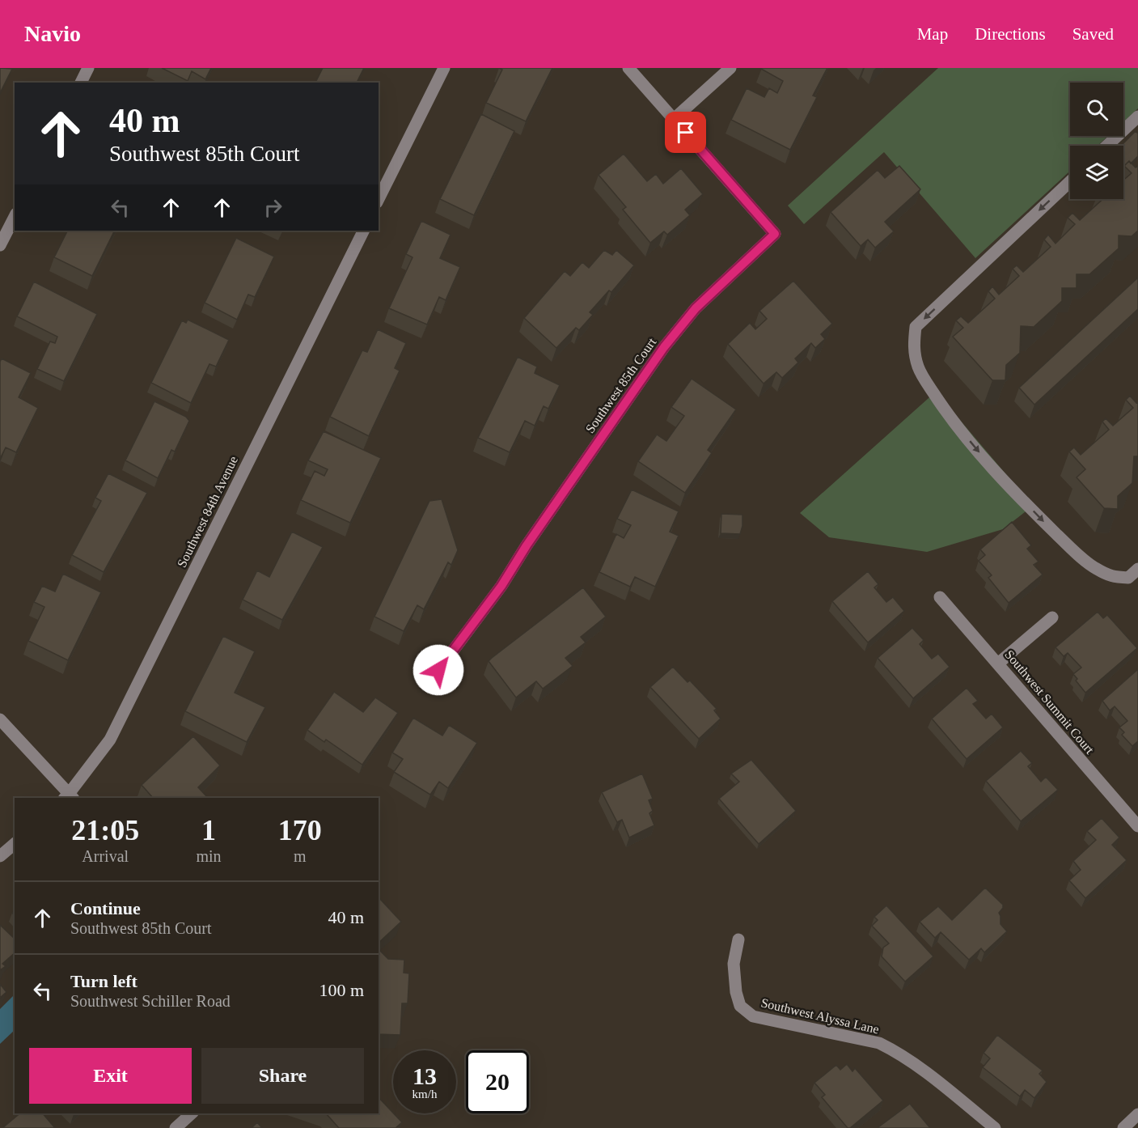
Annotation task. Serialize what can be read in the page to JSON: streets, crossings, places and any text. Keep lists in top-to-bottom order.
{
  "streets": {
    "street": [
      "Southwest 85th Court",
      "Southwest 84th Avenue",
      "Southwest Summit Court",
      "Southwest Alyssa Lane"
    ]
  },
  "page": {
    "header": "Navio",
    "nav": ["Map", "Directions", "Saved"],
    "turn": ["40 m", "Southwest 85th Court"],
    "eta": [
      "21:05",
      "Arrival",
      "1",
      "min",
      "170",
      "m"
    ],
    "list": [
      {
        "name": "Continue",
        "note": "Southwest 85th Court",
        "value": "40 m"
      },
      {
        "name": "Turn left",
        "note": "Southwest Schiller Road",
        "value": "100 m"
      }
    ],
    "buttons": ["Exit", "Share"],
    "speed": "13 km/h",
    "limit": "20"
  }
}
